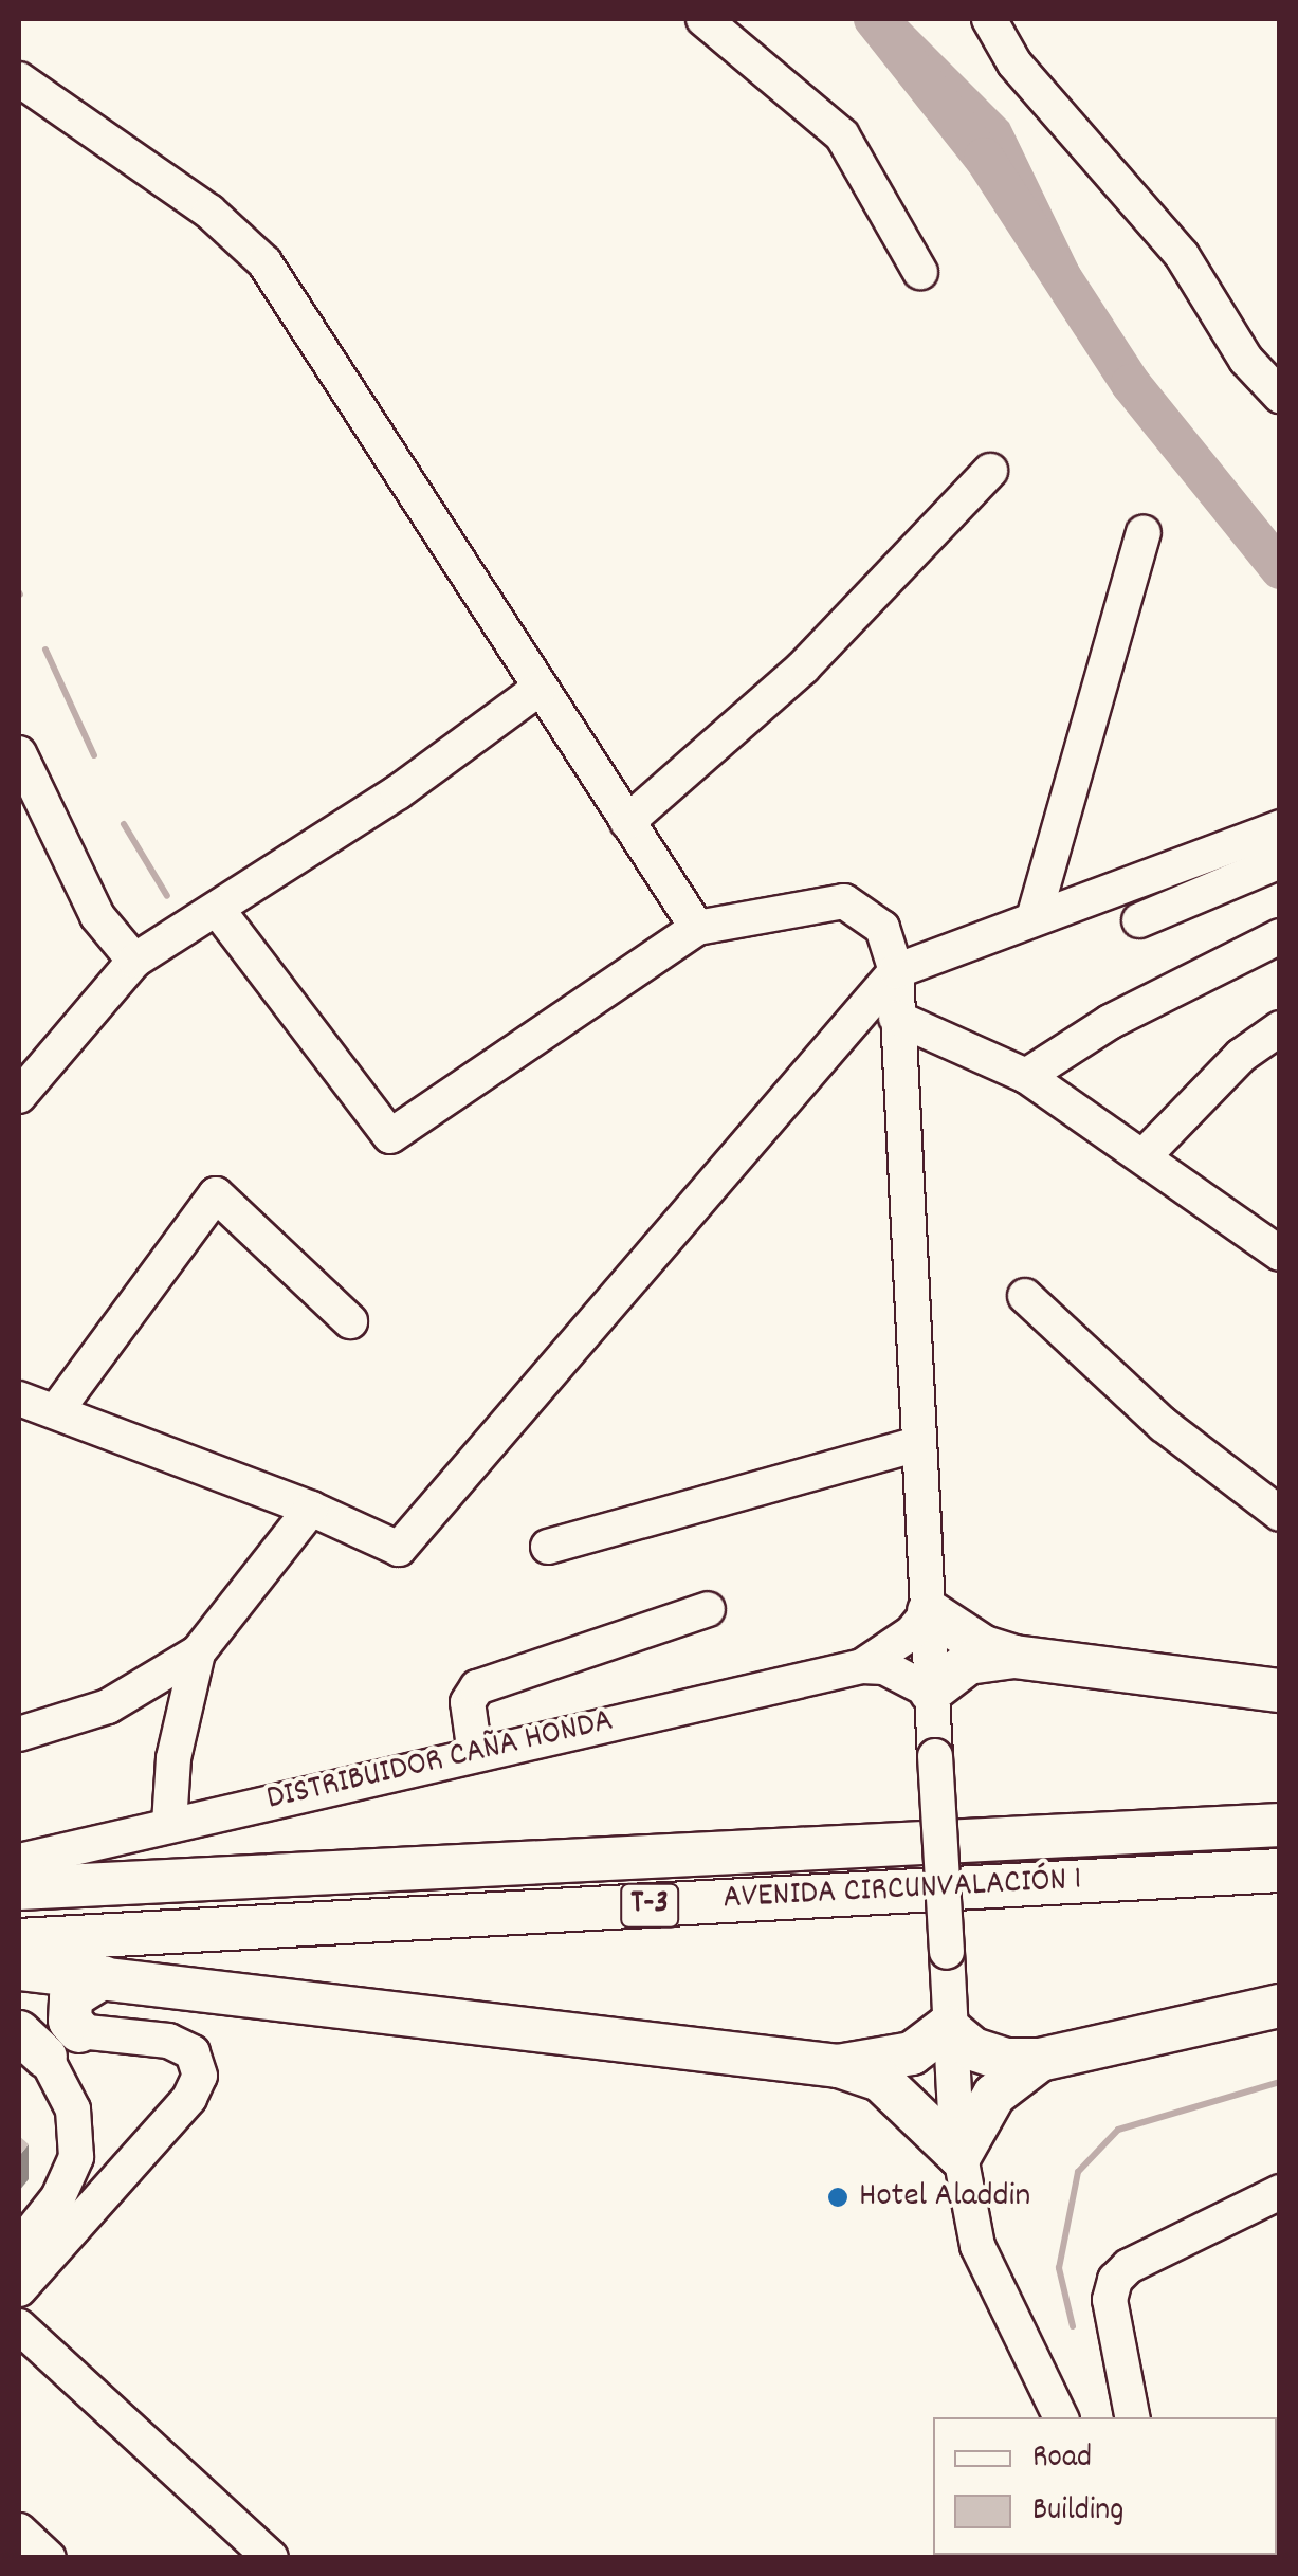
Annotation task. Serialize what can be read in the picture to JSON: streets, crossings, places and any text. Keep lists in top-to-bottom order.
{
  "streets": {
    "main road": ["AVENIDA CIRCUNVALACIÓN 1", "T-3"],
    "street": ["DISTRIBUIDOR CAÑA HONDA"]
  },
  "places": ["Hotel Aladdin"],
  "legend": ["Road", "Building"]
}
